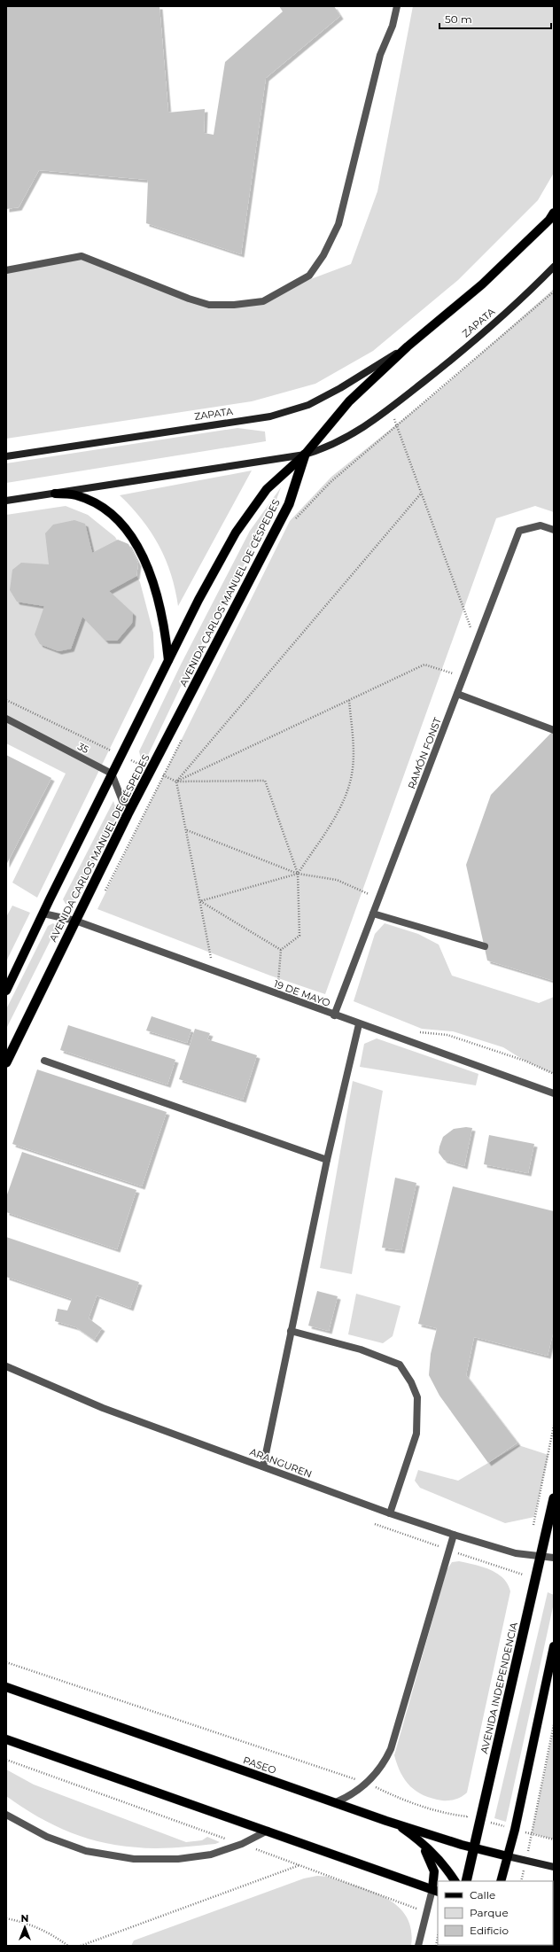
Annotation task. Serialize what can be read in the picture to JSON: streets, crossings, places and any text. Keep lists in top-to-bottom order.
{
  "streets": {
    "highway": ["AVENIDA CARLOS MANUEL DE CÉSPEDES", "AVENIDA INDEPENDENCIA"],
    "main road": ["ZAPATA", "PASEO"],
    "street": [
      "35",
      "RAMÓN FONST",
      "19 DE MAYO",
      "ARANGUREN"
    ]
  },
  "crossings": [
    ["ZAPATA", "AVENIDA CARLOS MANUEL DE CÉSPEDES"],
    ["AVENIDA CARLOS MANUEL DE CÉSPEDES", "35"],
    ["AVENIDA CARLOS MANUEL DE CÉSPEDES", "19 DE MAYO"],
    ["RAMÓN FONST", "19 DE MAYO"],
    ["ARANGUREN", "AVENIDA INDEPENDENCIA"],
    ["AVENIDA INDEPENDENCIA", "PASEO"]
  ],
  "legend": ["Calle", "Parque", "Edificio"],
  "scale_bar": "50 m",
  "north": "top"
}
